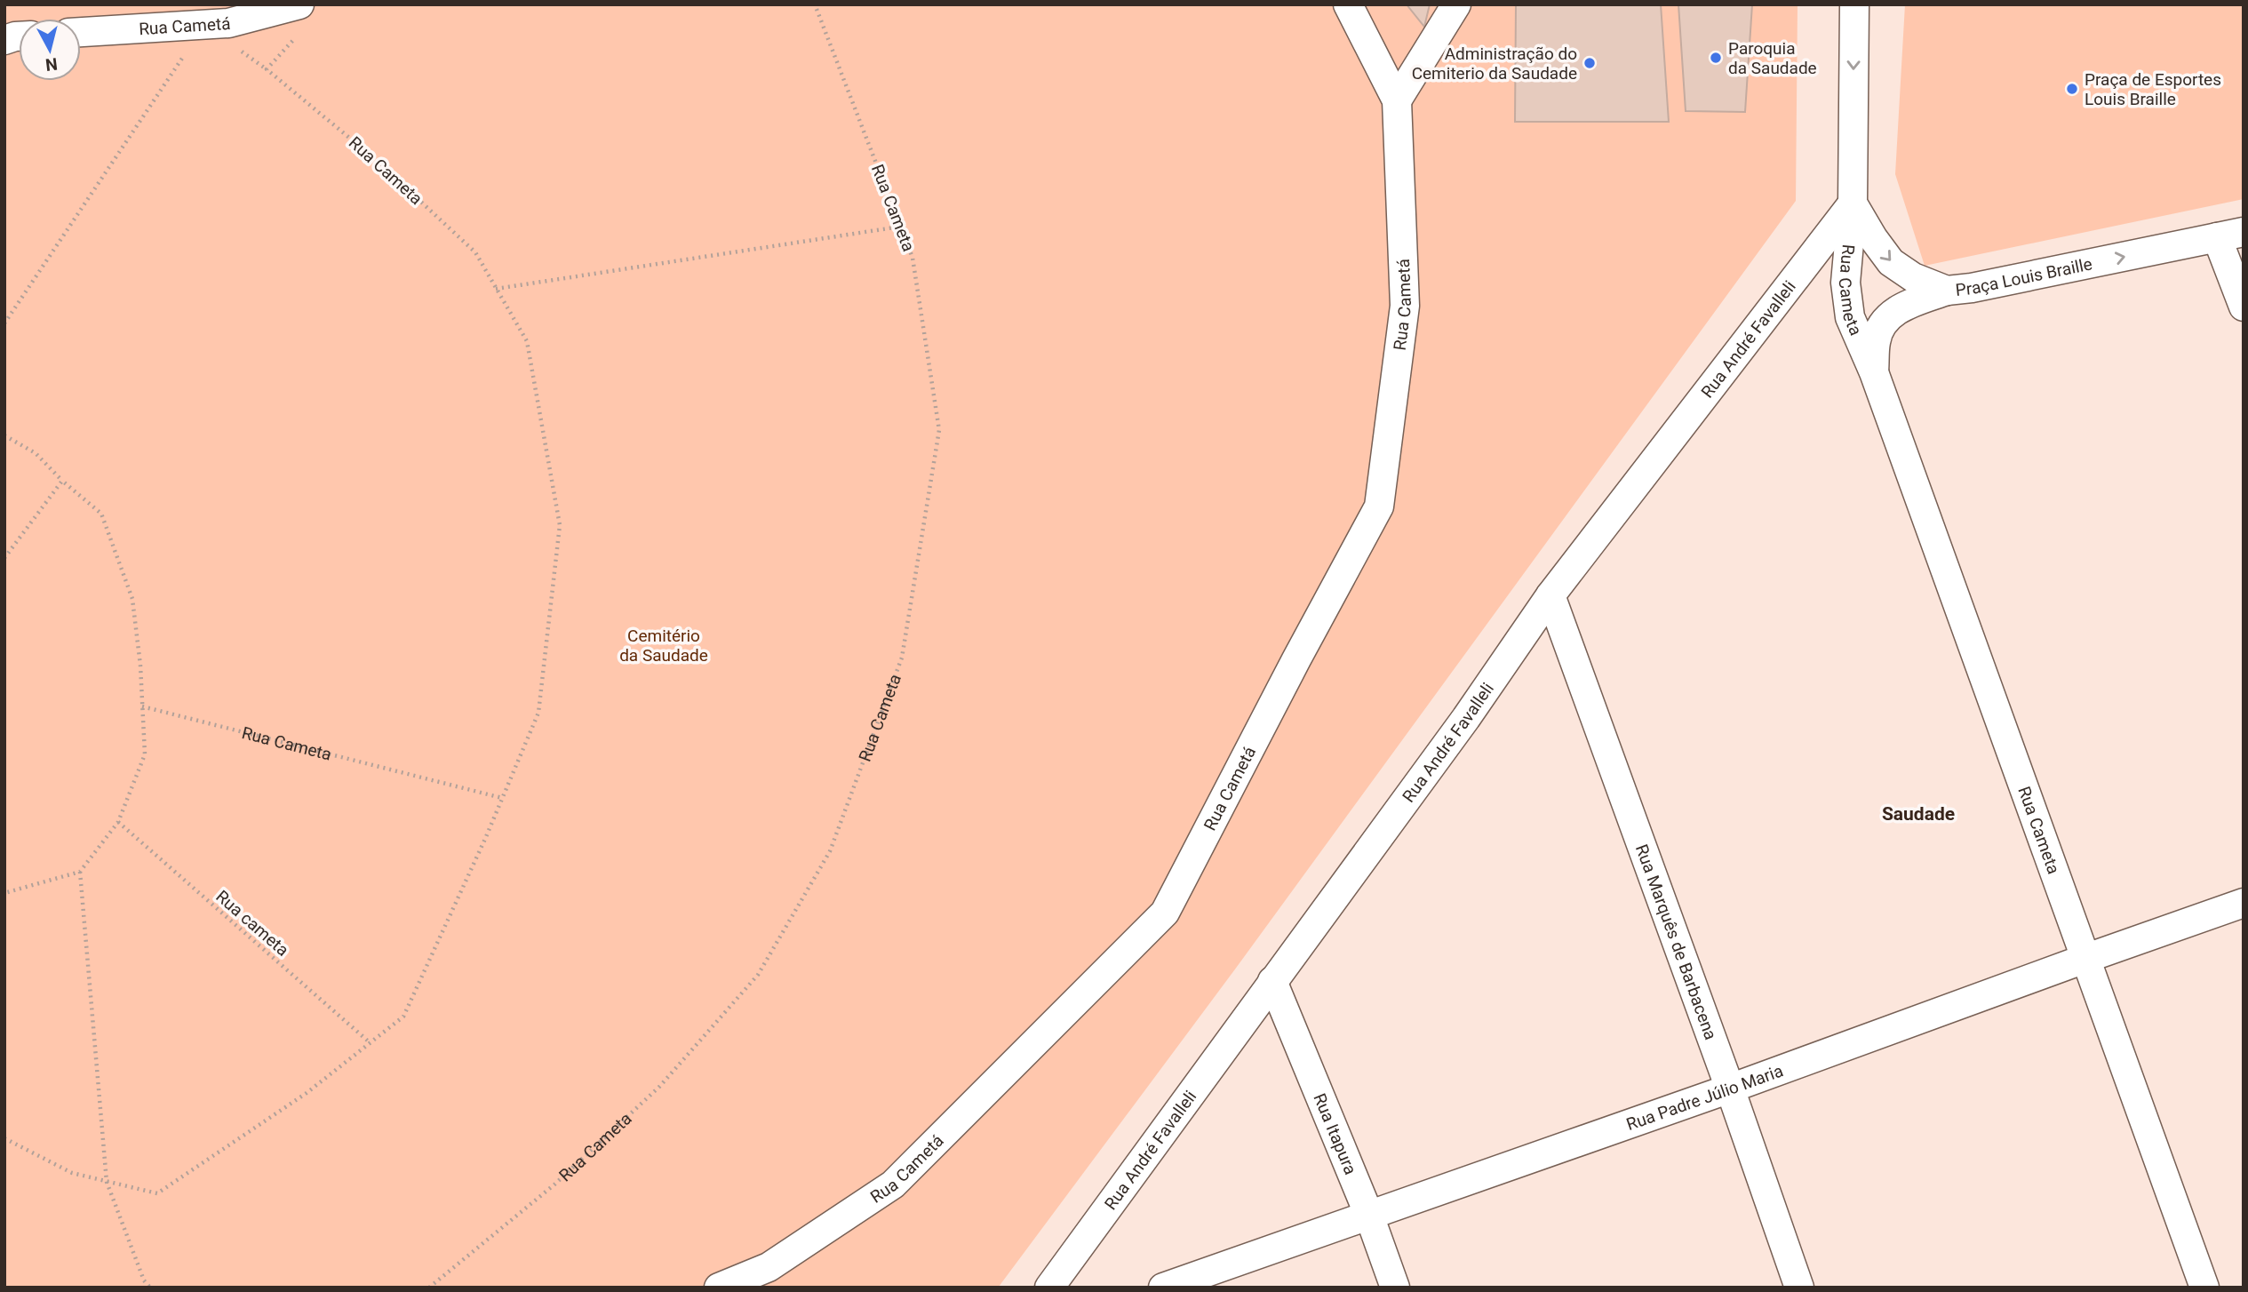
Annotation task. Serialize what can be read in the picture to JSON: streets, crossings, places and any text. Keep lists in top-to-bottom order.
{
  "streets": {
    "street": [
      "Rua Cametá",
      "Rua Cameta",
      "Praça Louis Braille",
      "Rua André Favalleli",
      "Rua Marquês de Barbacena",
      "Rua Padre Júlio Maria",
      "Rua Itapura"
    ],
    "path": ["Rua cameta"]
  },
  "crossings": [
    ["Rua Cametá", "Rua Cameta"],
    ["Rua Cameta", "Praça Louis Braille"],
    ["Rua Cameta", "Rua André Favalleli"],
    ["Rua Cameta", "Rua cameta"],
    ["Rua Cameta", "Rua Padre Júlio Maria"],
    ["Praça Louis Braille", "Rua André Favalleli"],
    ["Rua André Favalleli", "Rua Marquês de Barbacena"],
    ["Rua André Favalleli", "Rua Itapura"],
    ["Rua Marquês de Barbacena", "Rua Padre Júlio Maria"],
    ["Rua Padre Júlio Maria", "Rua Itapura"]
  ],
  "one_way": ["Praça Louis Braille"],
  "districts": ["Saudade"],
  "parks": ["Cemitério da Saudade"],
  "places": ["Paroquia da Saudade", "Administração do Cemiterio da Saudade", "Praça de Esportes Louis Braille"],
  "north": "bottom"
}
